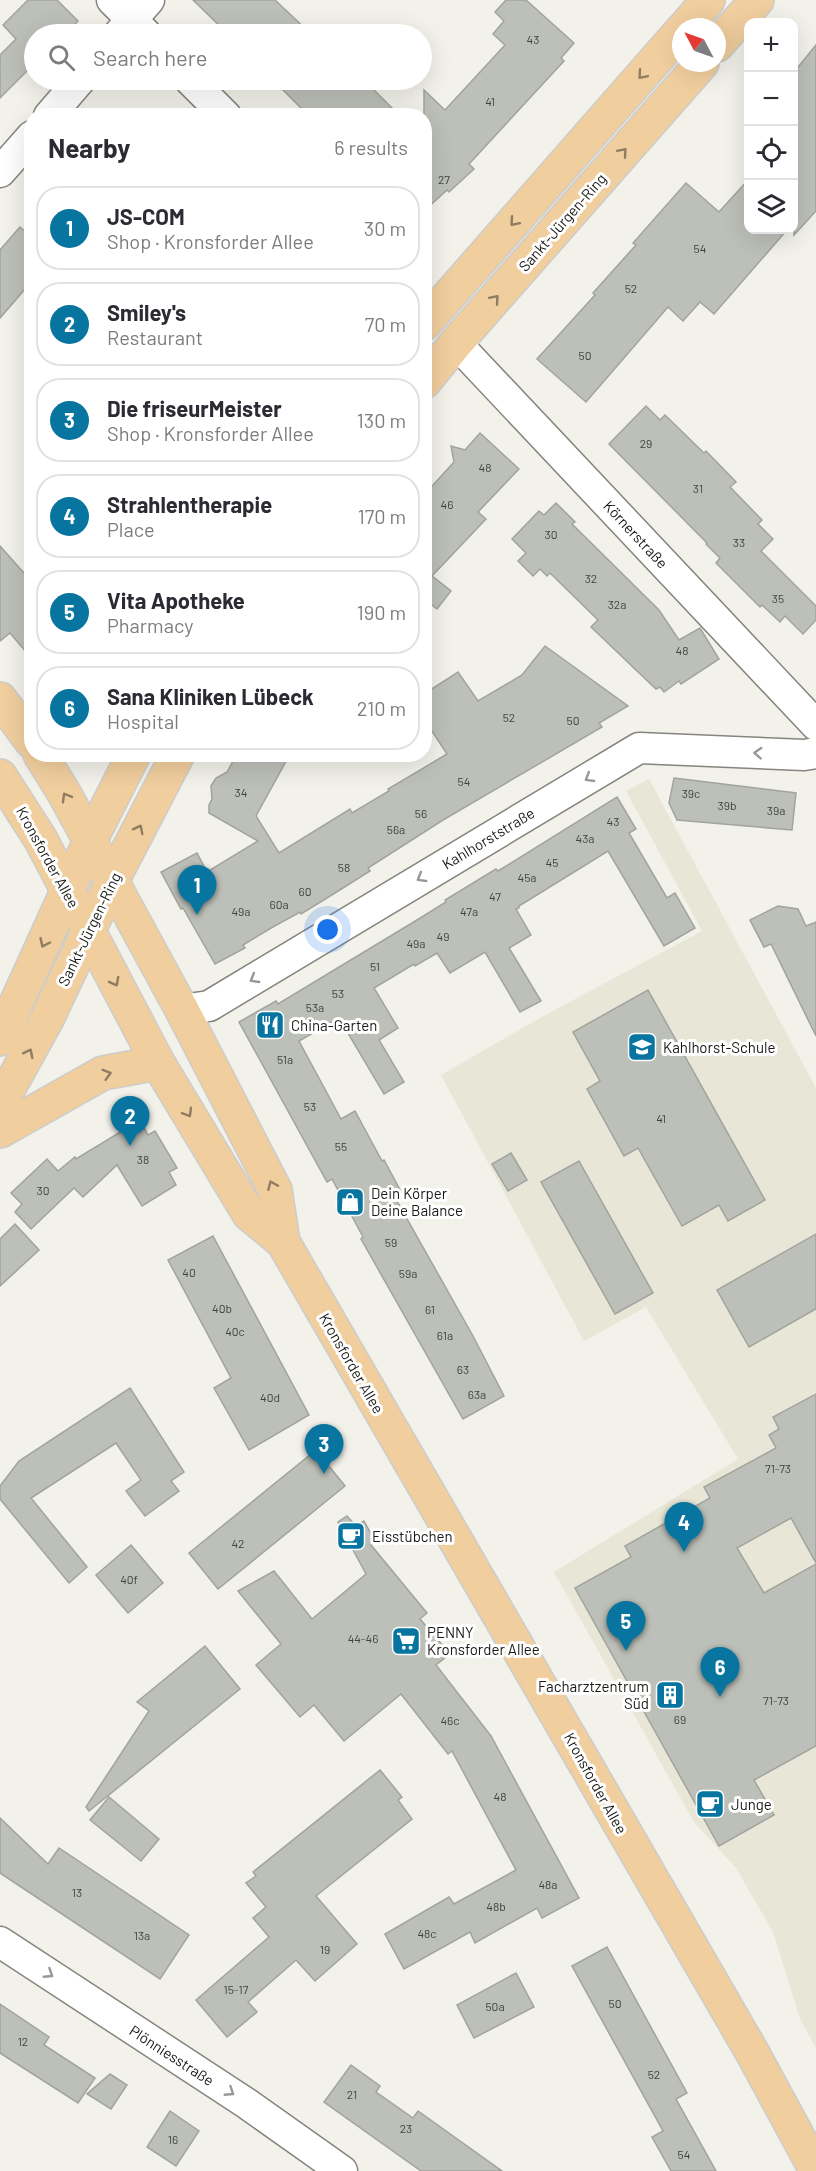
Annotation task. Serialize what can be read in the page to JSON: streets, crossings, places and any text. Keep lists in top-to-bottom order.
{
  "streets": {
    "main road": ["Sankt-Jürgen-Ring", "Kronsforder Allee"],
    "street": ["Körnerstraße", "Kahlhorststraße", "Plönniesstraße"]
  },
  "crossings": [
    ["Sankt-Jürgen-Ring", "Körnerstraße"],
    ["Sankt-Jürgen-Ring", "Kronsforder Allee"],
    ["Kahlhorststraße", "Kronsforder Allee"]
  ],
  "one_way": ["Kahlhorststraße", "Plönniesstraße"],
  "places": {
    "restaurant": ["China-Garten"],
    "school or university": ["Kahlhorst-Schule"],
    "shop": ["Dein Körper Deine Balance"],
    "cafe": ["Eisstübchen", "Junge"],
    "supermarket": ["PENNY Kronsforder Allee"],
    "building": ["Facharztzentrum Süd"]
  },
  "house_numbers": [
    "43",
    "41",
    "27",
    "54",
    "52",
    "50",
    "29",
    "48",
    "31",
    "46",
    "30",
    "33",
    "32",
    "35",
    "32a",
    "48",
    "52",
    "50",
    "54",
    "34",
    "39c",
    "39b",
    "39a",
    "56",
    "43",
    "56a",
    "43a",
    "45",
    "58",
    "45a",
    "60",
    "47",
    "60a",
    "49a",
    "47a",
    "49",
    "49a",
    "51",
    "53",
    "53a",
    "51a",
    "53",
    "41",
    "55",
    "38",
    "30",
    "59",
    "40",
    "59a",
    "40b",
    "61",
    "40c",
    "61a",
    "63",
    "63a",
    "40d",
    "71-73",
    "42",
    "40f",
    "44-46",
    "71-73",
    "69",
    "46c",
    "48",
    "48a",
    "13",
    "48b",
    "48c",
    "13a",
    "19",
    "15-17",
    "50",
    "50a",
    "12",
    "52",
    "21",
    "23",
    "16",
    "54"
  ],
  "north": "top left",
  "page": {
    "map_buttons": ["+", "−"],
    "search": "Search here",
    "heading": ["Nearby", "6 results"],
    "list": [
      {
        "mark": "1",
        "name": "JS-COM",
        "note": "Shop · Kronsforder Allee",
        "value": "30 m"
      },
      {
        "mark": "2",
        "name": "Smiley's",
        "note": "Restaurant",
        "value": "70 m"
      },
      {
        "mark": "3",
        "name": "Die friseurMeister",
        "note": "Shop · Kronsforder Allee",
        "value": "130 m"
      },
      {
        "mark": "4",
        "name": "Strahlentherapie",
        "note": "Place",
        "value": "170 m"
      },
      {
        "mark": "5",
        "name": "Vita Apotheke",
        "note": "Pharmacy",
        "value": "190 m"
      },
      {
        "mark": "6",
        "name": "Sana Kliniken Lübeck",
        "note": "Hospital",
        "value": "210 m"
      }
    ],
    "pins": [
      "1",
      "2",
      "3",
      "4",
      "5",
      "6"
    ]
  }
}
